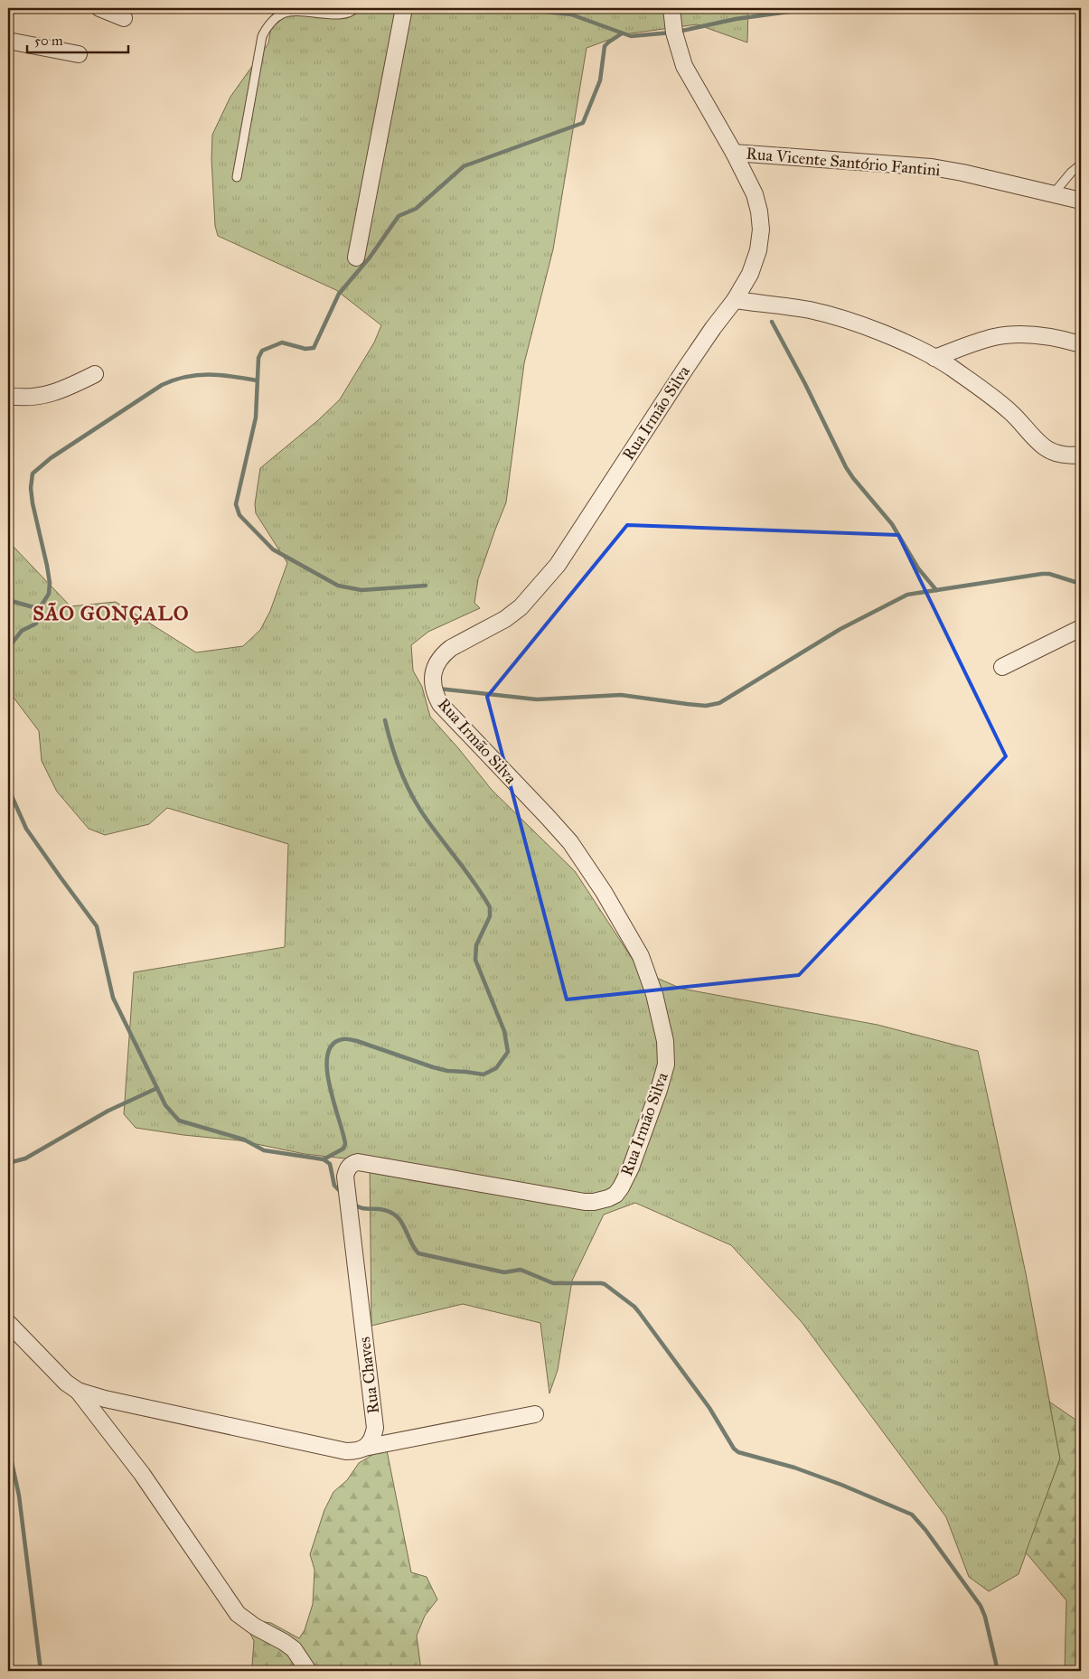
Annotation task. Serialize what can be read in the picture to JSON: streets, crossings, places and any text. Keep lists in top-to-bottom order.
{
  "streets": {
    "street": ["Rua Vicente Santório Fantini", "Rua Irmão Silva", "Rua Chaves"]
  },
  "crossings": [
    ["Rua Vicente Santório Fantini", "Rua Irmão Silva"],
    ["Rua Irmão Silva", "Rua Chaves"]
  ],
  "districts": ["SÃO GONÇALO"],
  "scale_bar": "50 m"
}
